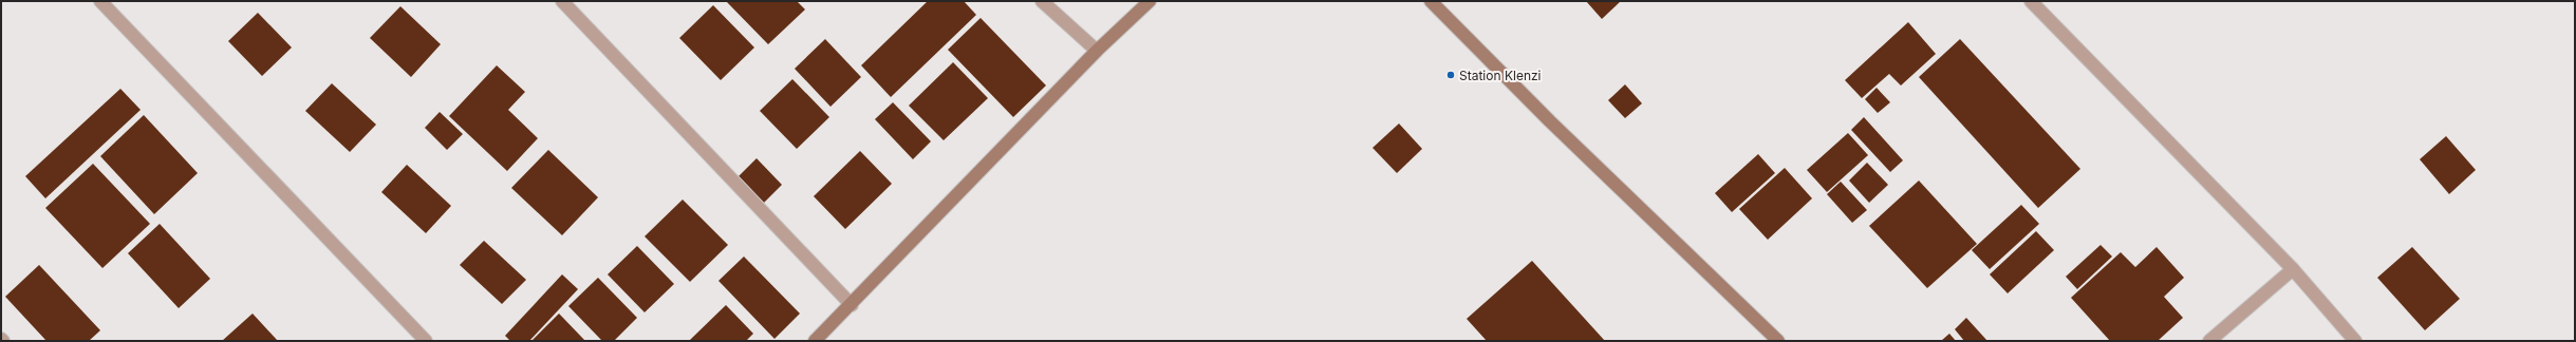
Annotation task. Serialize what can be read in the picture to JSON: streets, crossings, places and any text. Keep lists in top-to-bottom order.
{
  "places": ["Station Klenzi"]
}
